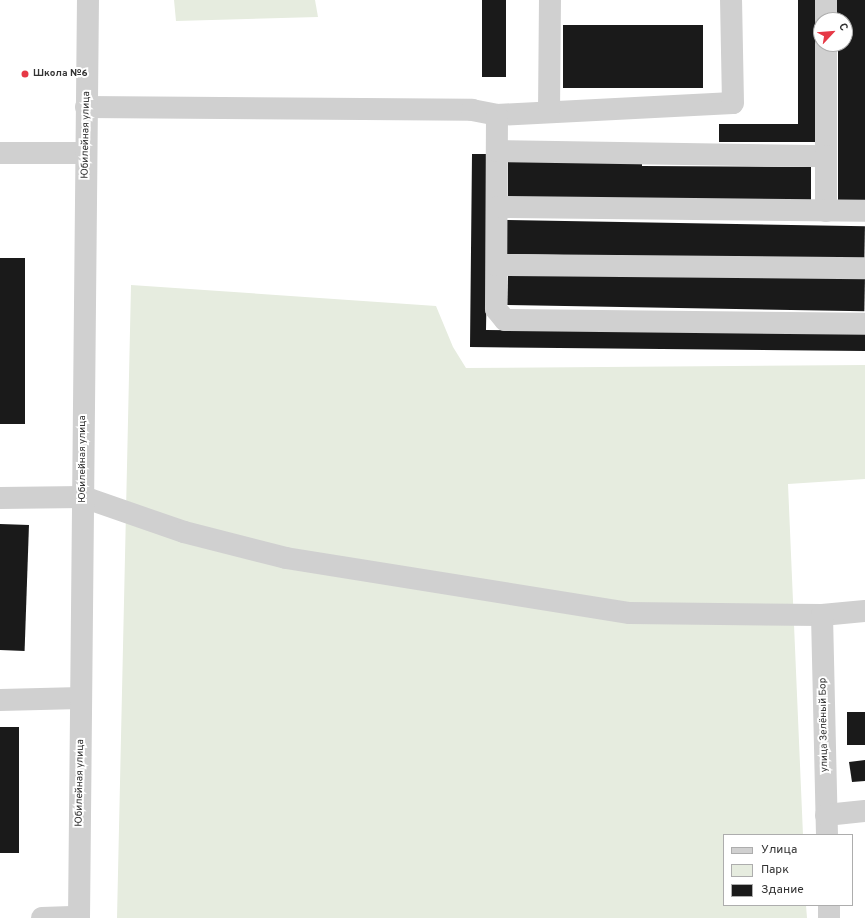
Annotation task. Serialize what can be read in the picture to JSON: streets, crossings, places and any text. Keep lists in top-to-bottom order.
{
  "streets": {
    "street": ["Юбилейная улица", "улица Зелёный Бор"]
  },
  "places": ["Школа №6"],
  "legend": ["Улица", "Парк", "Здание"],
  "north": "top right"
}
